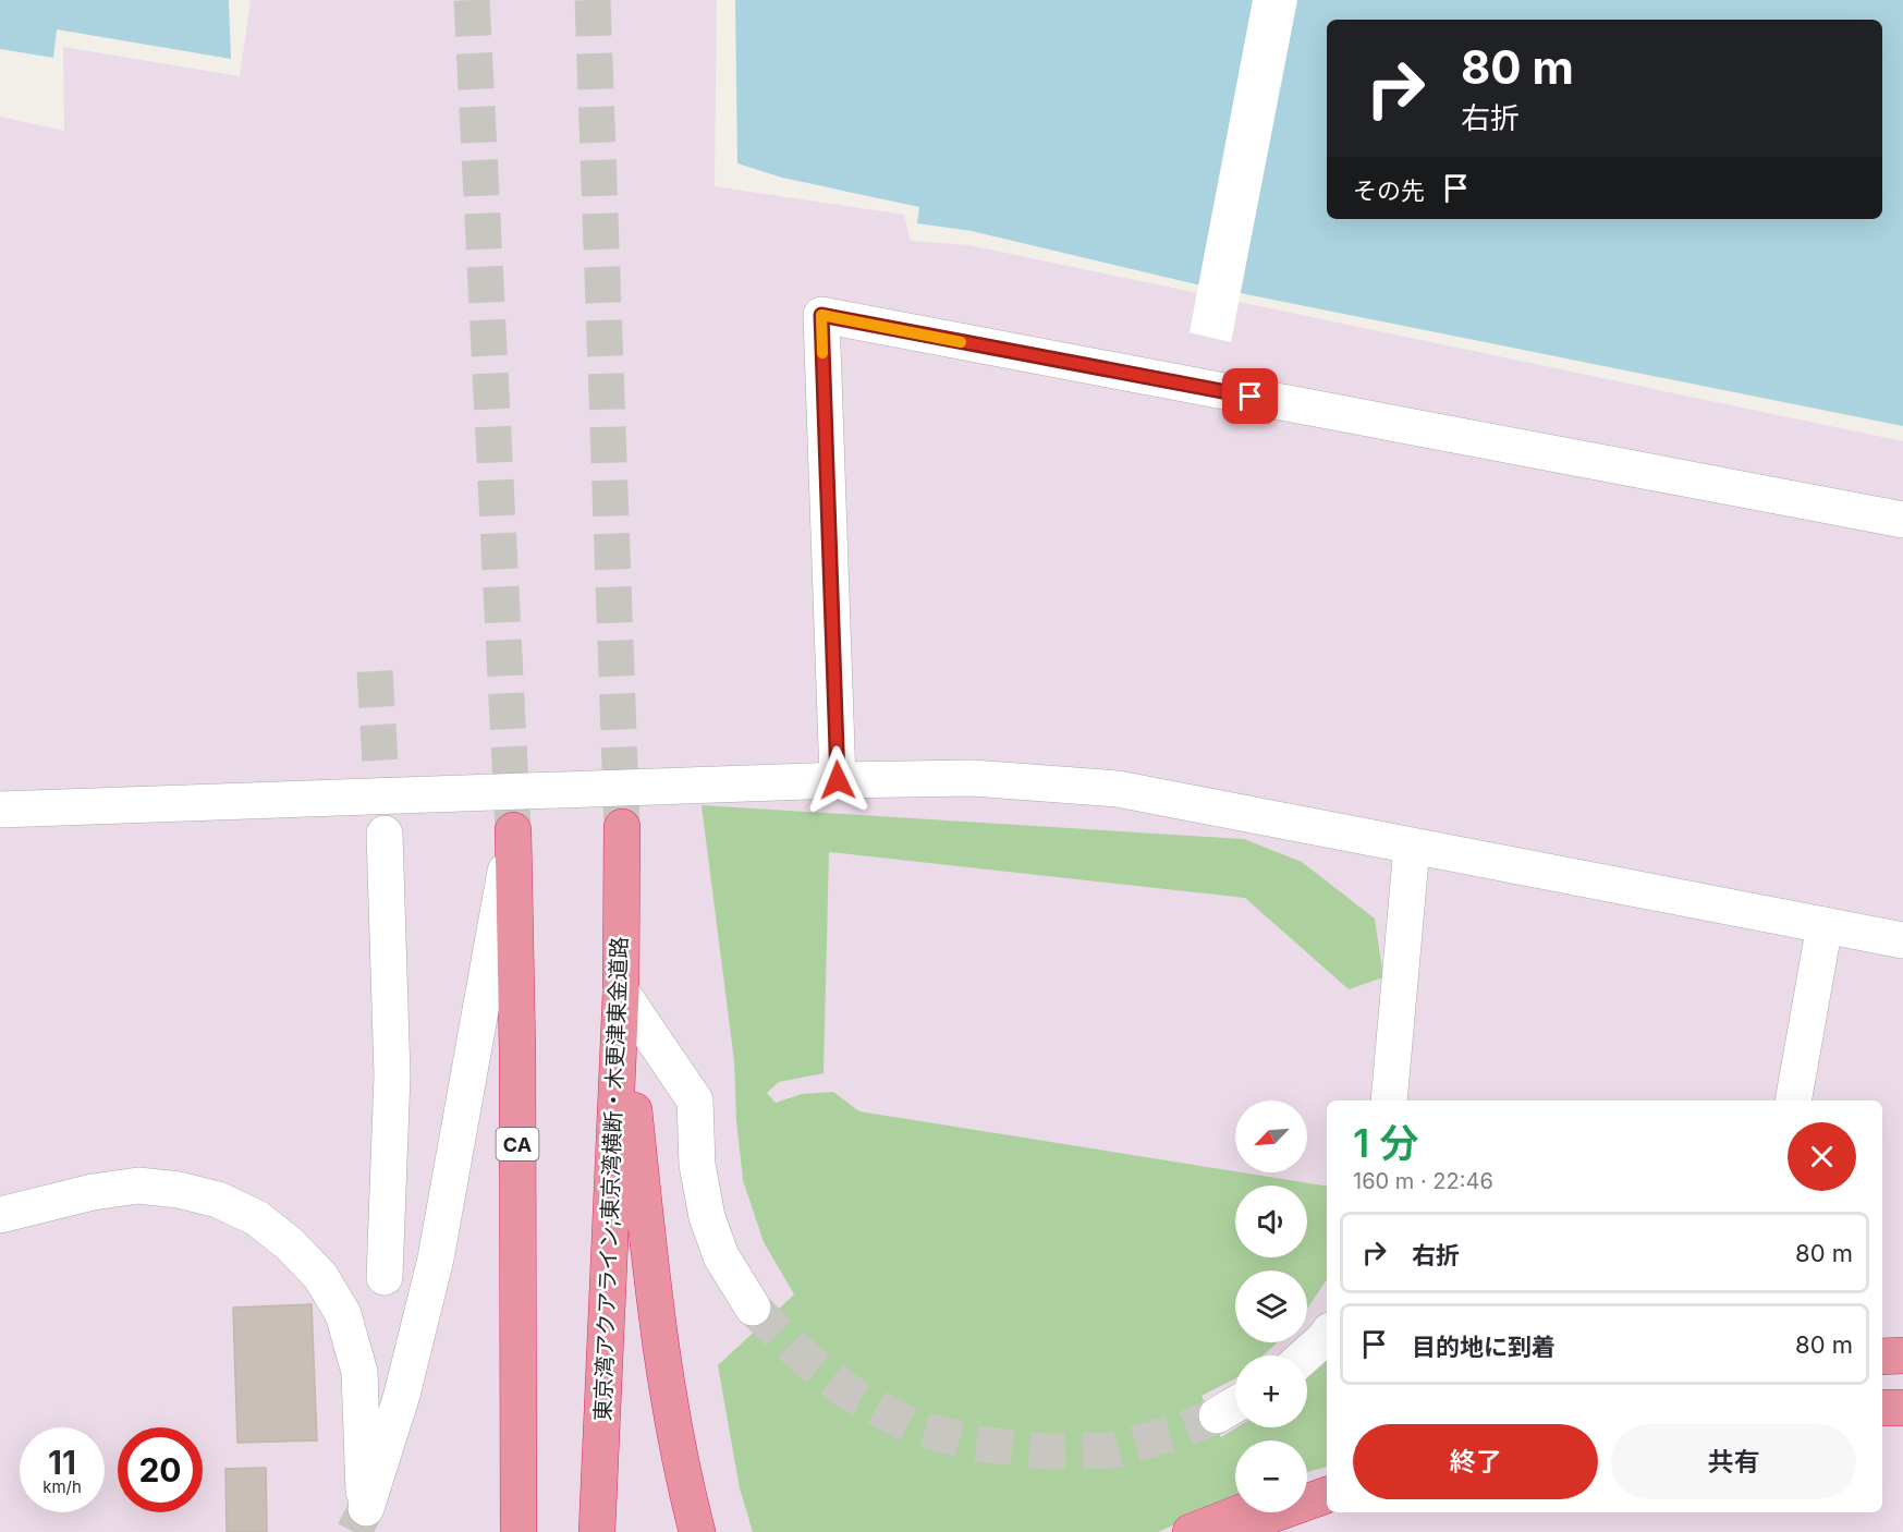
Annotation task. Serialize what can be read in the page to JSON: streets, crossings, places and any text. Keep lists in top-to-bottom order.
{
  "streets": {
    "highway": ["CA", "東京湾アクアライン;東京湾横断・木更津東金道路"]
  },
  "north": "bottom left",
  "page": {
    "turn": ["80 m", "右折"],
    "then": "その先",
    "map_buttons": ["+", "−"],
    "heading": ["1 分", "160 m · 22:46"],
    "list": [
      {
        "name": "右折",
        "value": "80 m"
      },
      {
        "name": "目的地に到着",
        "value": "80 m"
      }
    ],
    "buttons": ["終了", "共有"],
    "speed": "11 km/h",
    "limit": "20"
  }
}
